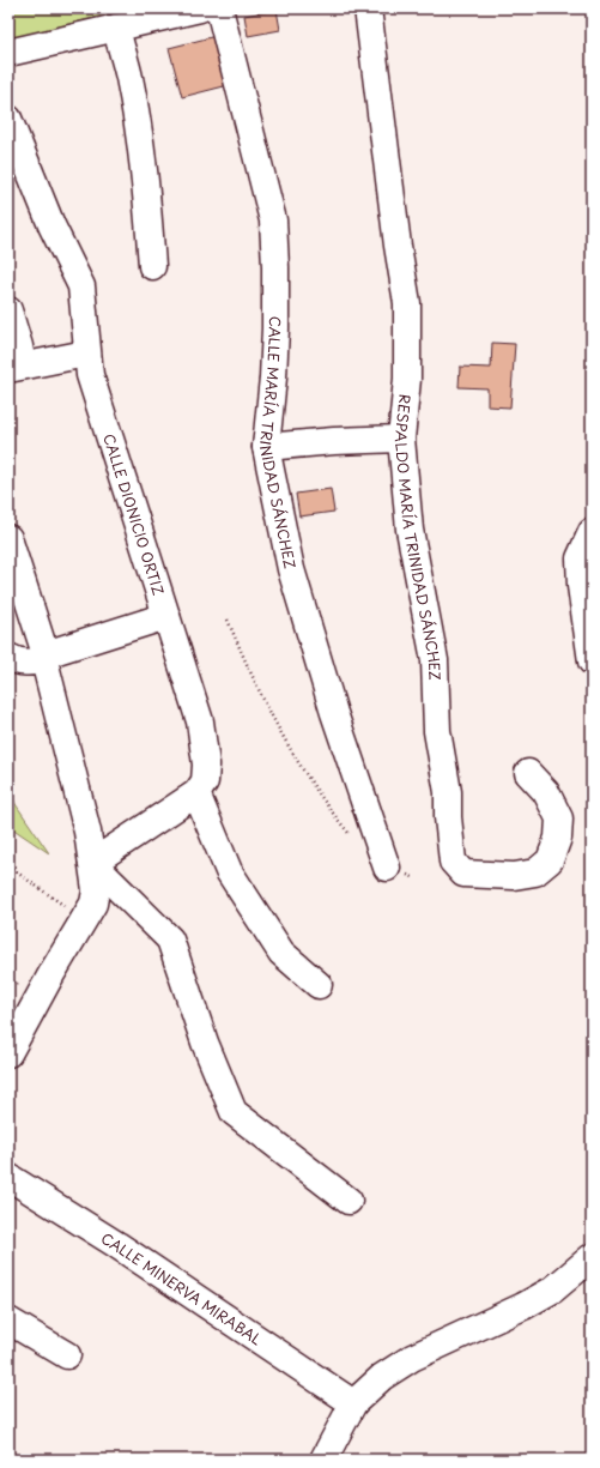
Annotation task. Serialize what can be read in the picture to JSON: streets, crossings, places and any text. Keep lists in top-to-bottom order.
{
  "streets": {
    "street": [
      "CALLE MARÍA TRINIDAD SÁNCHEZ",
      "CALLE DIONICIO ORTIZ",
      "RESPALDO MARÍA TRINIDAD SÁNCHEZ",
      "CALLE MINERVA MIRABAL"
    ]
  }
}
